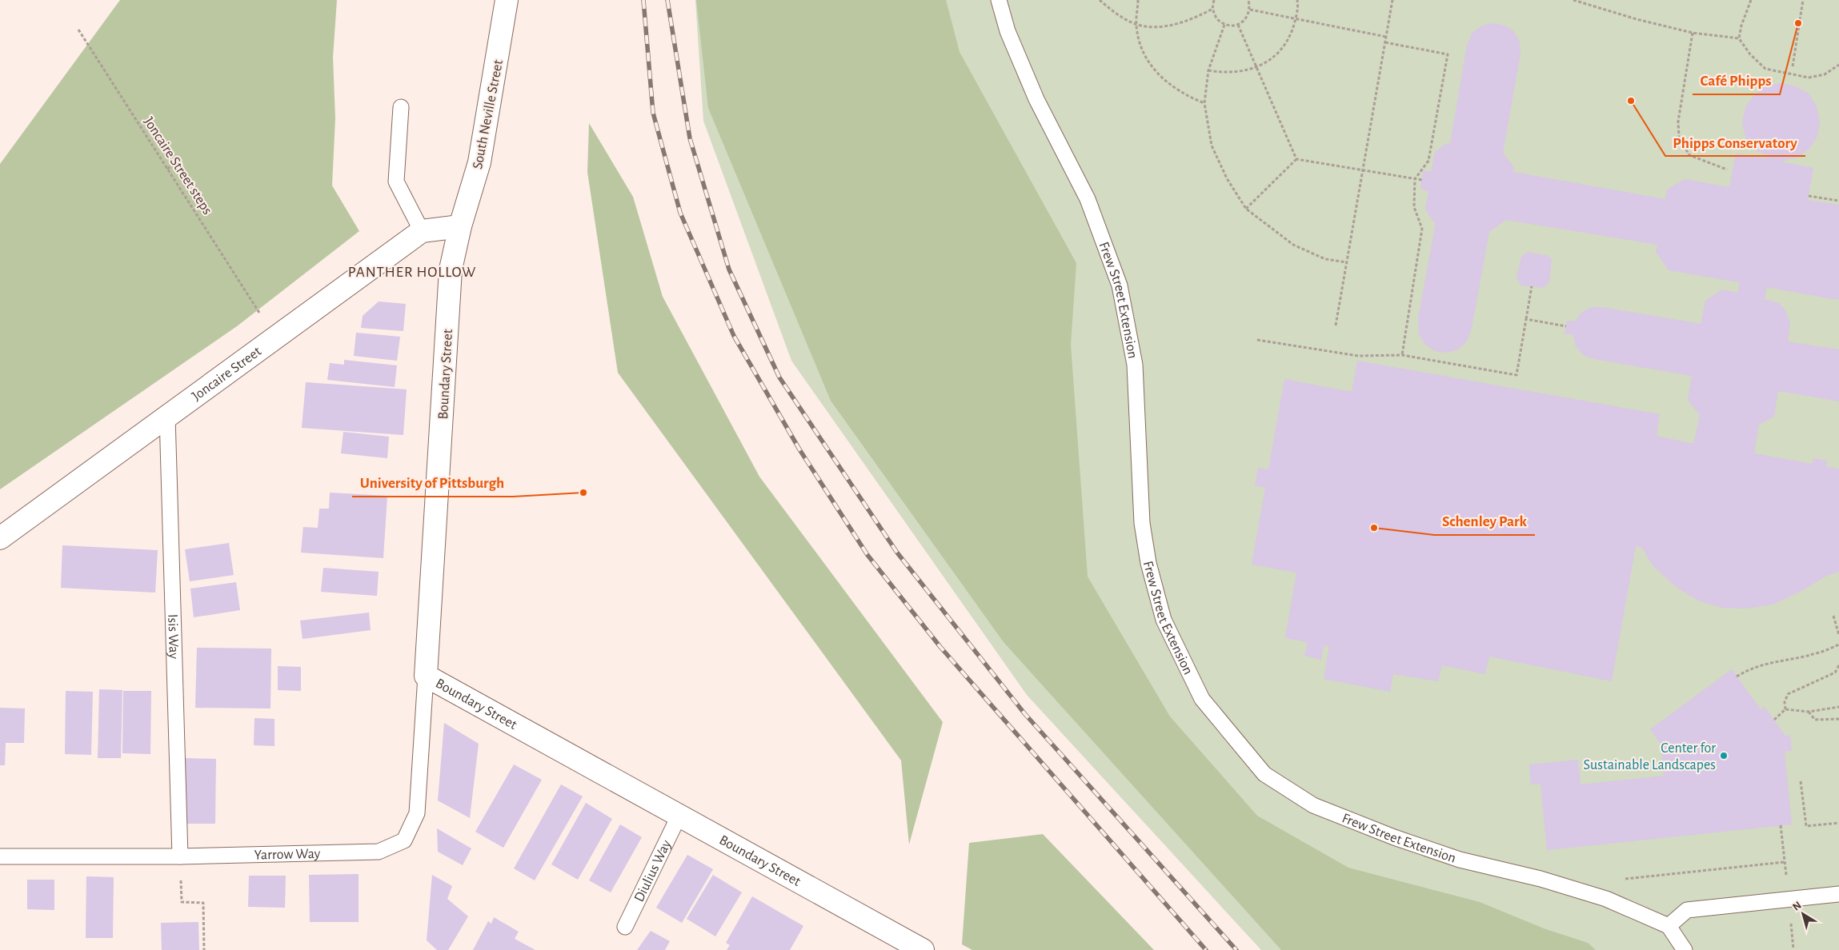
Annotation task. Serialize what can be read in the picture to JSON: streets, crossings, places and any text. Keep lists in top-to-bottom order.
{
  "streets": {
    "street": ["South Neville Street", "Joncaire Street", "Boundary Street"],
    "lane": [
      "Frew Street Extension",
      "Isis Way",
      "Yarrow Way",
      "Diulius Way"
    ],
    "path": ["Joncaire Street steps"]
  },
  "crossings": [
    ["South Neville Street", "Joncaire Street"],
    ["South Neville Street", "Boundary Street"],
    ["Joncaire Street", "Boundary Street"],
    ["Joncaire Street", "Isis Way"],
    ["Boundary Street", "Yarrow Way"],
    ["Boundary Street", "Diulius Way"],
    ["Isis Way", "Yarrow Way"]
  ],
  "districts": ["PANTHER HOLLOW"],
  "places": [
    "Café Phipps",
    "Phipps Conservatory",
    "University of Pittsburgh",
    "Schenley Park",
    "Center for Sustainable Landscapes"
  ],
  "north": "top left"
}
